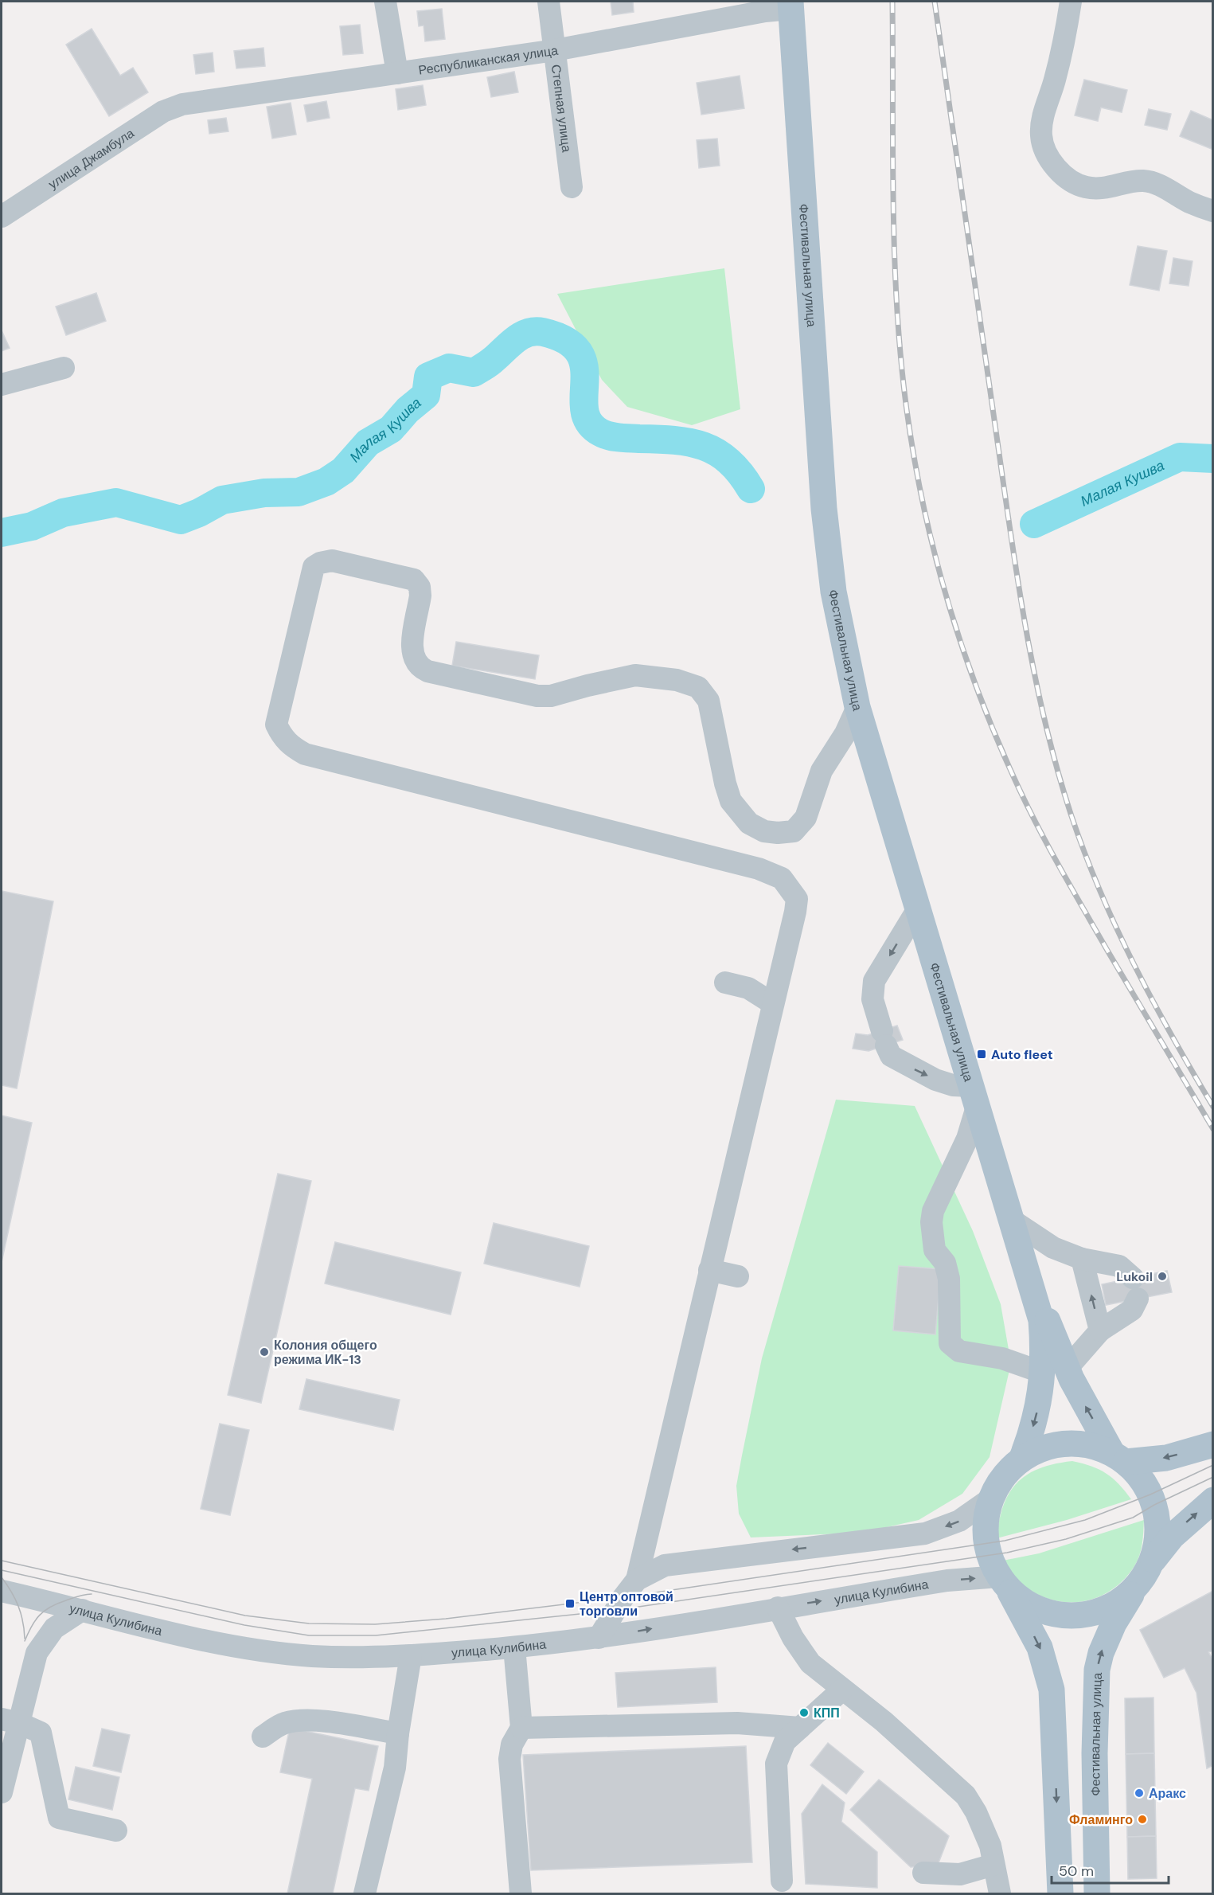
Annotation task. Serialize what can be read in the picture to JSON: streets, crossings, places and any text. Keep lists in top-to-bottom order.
{
  "streets": {
    "main road": ["Фестивальная улица"],
    "street": [
      "Республиканская улица",
      "Степная улица",
      "улица Джамбула",
      "улица Кулибина"
    ]
  },
  "crossings": [
    ["Республиканская улица", "Степная улица"],
    ["Республиканская улица", "улица Джамбула"],
    ["Республиканская улица", "Фестивальная улица"]
  ],
  "water": ["Малая Кушва"],
  "places": {
    "transit": ["Auto fleet", "Центр оптовой торговли"],
    "other": [
      "Lukoil",
      "Колония общего режима ИК-13",
      "КПП",
      "Аракс",
      "Фламинго"
    ]
  },
  "scale_bar": "50 m"
}
